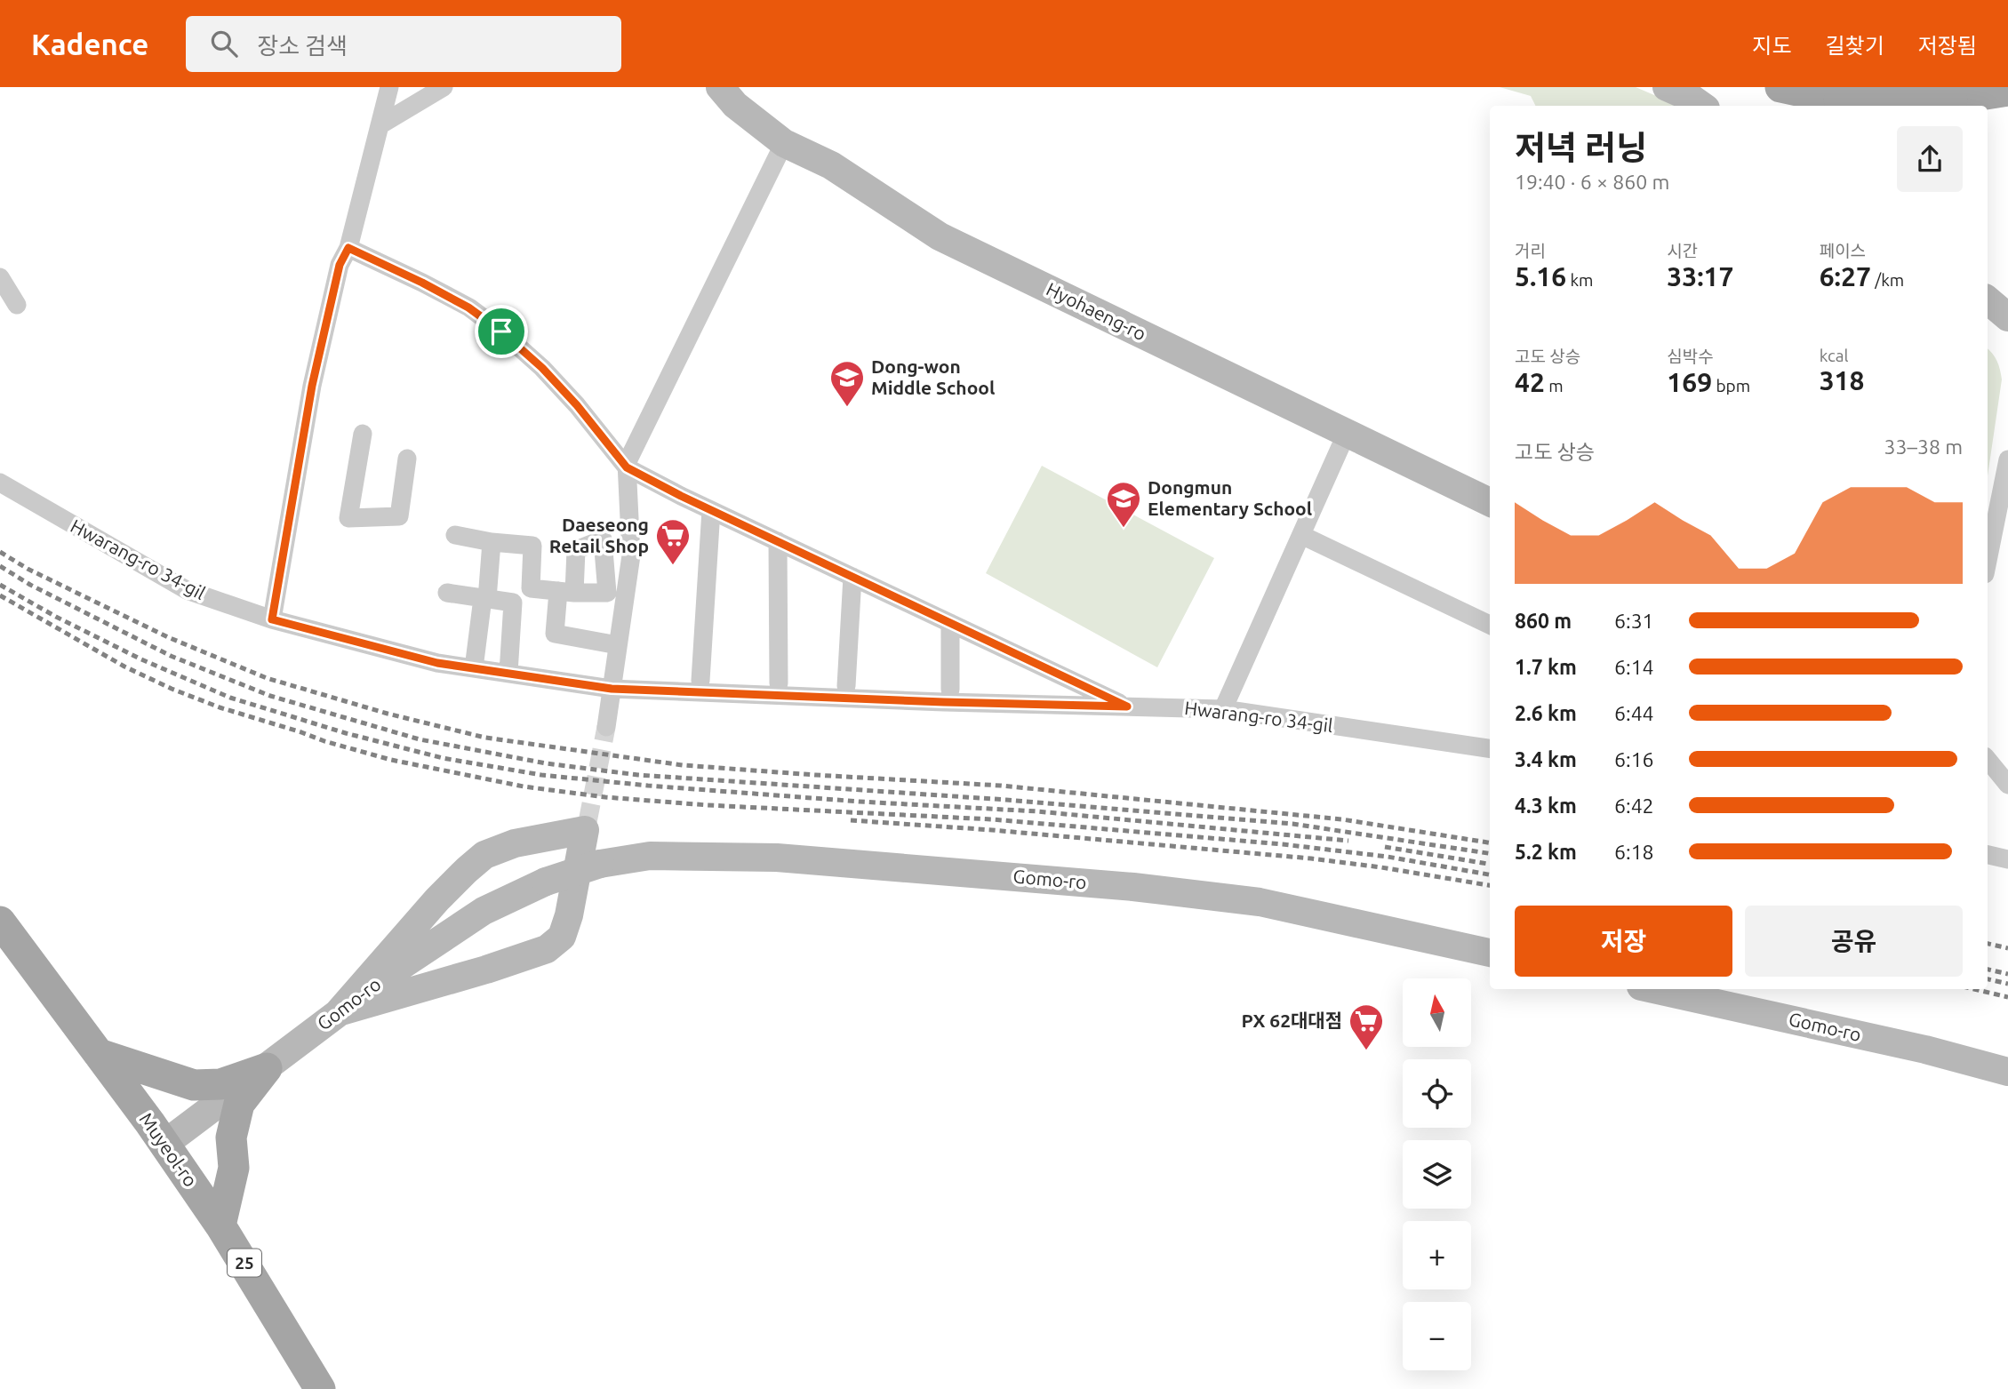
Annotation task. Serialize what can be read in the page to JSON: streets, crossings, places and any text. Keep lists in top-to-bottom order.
{
  "streets": {
    "main road": [
      "Hyohaeng-ro",
      "Gomo-ro",
      "Muyeol-ro",
      "25"
    ],
    "street": ["Hwarang-ro 34-gil"]
  },
  "crossings": [
    ["Gomo-ro", "Muyeol-ro"]
  ],
  "places": {
    "school or university": ["Dong-won Middle School", "Dongmun Elementary School"],
    "supermarket": ["Daeseong Retail Shop", "PX 62대대점"]
  },
  "north": "top",
  "page": {
    "header": "Kadence",
    "search": "장소 검색",
    "nav": ["지도", "길찾기", "저장됨"],
    "heading": ["저녁 러닝", "19:40 · 6 × 860 m"],
    "stats": [
      ["거리", "5.16 km"],
      ["시간", "33:17"],
      ["페이스", "6:27 /km"],
      ["고도 상승", "42 m"],
      ["심박수", "169 bpm"],
      ["kcal", "318"]
    ],
    "chart": ["고도 상승", "33–38 m"],
    "list": [
      {
        "name": "860 m",
        "note": "6:31"
      },
      {
        "name": "1.7 km",
        "note": "6:14"
      },
      {
        "name": "2.6 km",
        "note": "6:44"
      },
      {
        "name": "3.4 km",
        "note": "6:16"
      },
      {
        "name": "4.3 km",
        "note": "6:42"
      },
      {
        "name": "5.2 km",
        "note": "6:18"
      }
    ],
    "buttons": ["저장", "공유"],
    "map_buttons": ["+", "−"]
  }
}
